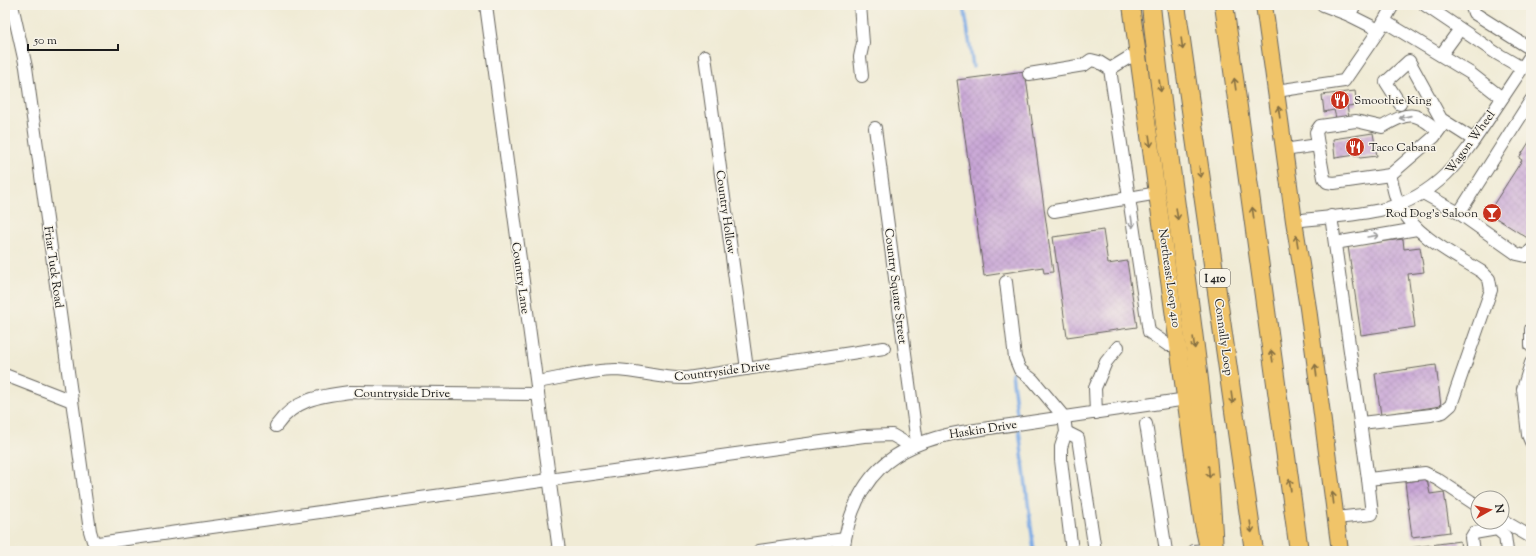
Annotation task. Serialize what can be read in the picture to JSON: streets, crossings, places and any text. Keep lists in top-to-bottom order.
{
  "streets": {
    "highway": ["I 410", "Connally Loop"],
    "main road": ["Northeast Loop 410"],
    "street": [
      "Wagon Wheel",
      "Country Hollow",
      "Friar Tuck Road",
      "Country Lane",
      "Country Square Street",
      "Countryside Drive",
      "Haskin Drive"
    ]
  },
  "crossings": [
    ["Country Hollow", "Countryside Drive"],
    ["Friar Tuck Road", "Country Lane"],
    ["Country Lane", "Countryside Drive"],
    ["Northeast Loop 410", "Haskin Drive"],
    ["Country Square Street", "Haskin Drive"]
  ],
  "places": {
    "restaurant": ["Smoothie King", "Taco Cabana"],
    "bar": ["Rod Dog's Saloon"]
  },
  "scale_bar": "50 m",
  "north": "right"
}
